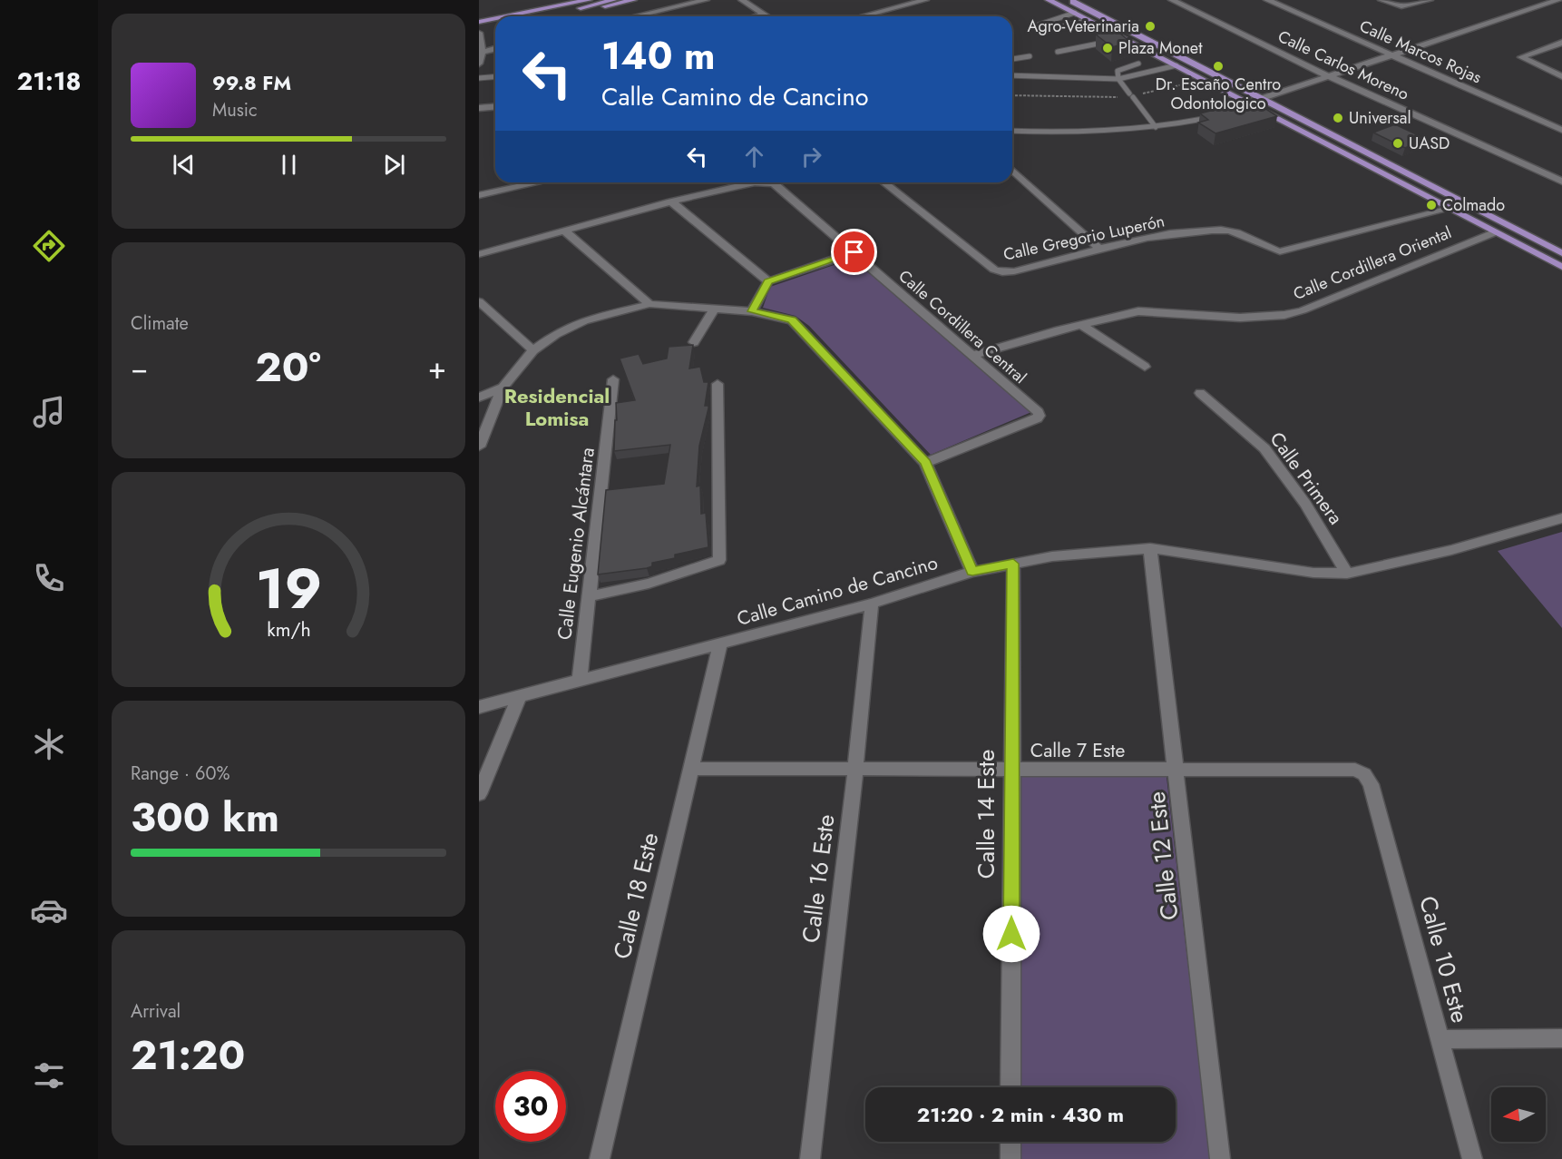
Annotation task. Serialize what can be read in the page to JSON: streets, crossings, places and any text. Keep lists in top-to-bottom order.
{
  "streets": {
    "street": [
      "Calle Marcos Rojas",
      "Calle Carlos Moreno",
      "Calle Gregorio Luperón",
      "Calle Cordillera Oriental",
      "Calle Cordillera Central",
      "Calle Primera",
      "Calle Eugenio Alcántara",
      "Calle Camino de Cancino",
      "Calle 7 Este",
      "Calle 14 Este",
      "Calle 12 Este",
      "Calle 16 Este",
      "Calle 18 Este",
      "Calle 10 Este"
    ]
  },
  "crossings": [
    ["Calle Cordillera Oriental", "Calle Cordillera Central"],
    ["Calle Primera", "Calle Camino de Cancino"],
    ["Calle Eugenio Alcántara", "Calle Camino de Cancino"],
    ["Calle Camino de Cancino", "Calle 14 Este"],
    ["Calle Camino de Cancino", "Calle 12 Este"],
    ["Calle Camino de Cancino", "Calle 16 Este"],
    ["Calle Camino de Cancino", "Calle 18 Este"],
    ["Calle 7 Este", "Calle 14 Este"],
    ["Calle 7 Este", "Calle 12 Este"],
    ["Calle 7 Este", "Calle 16 Este"],
    ["Calle 7 Este", "Calle 18 Este"],
    ["Calle 7 Este", "Calle 10 Este"]
  ],
  "districts": ["Residencial Lomisa"],
  "places": [
    "Agro-Veterinaria",
    "Plaza Monet",
    "Dr. Escaño Centro Odontologico",
    "Universal",
    "UASD",
    "Colmado"
  ],
  "north": "left",
  "page": {
    "tabs": "21:18",
    "turn": ["140 m", "Calle Camino de Cancino"],
    "song": ["99.8 FM", "Music"],
    "tile": [
      "Climate",
      ["Range · 60%", "300 km"],
      ["Arrival", "21:20"]
    ],
    "heat": ["−", "20°", "+"],
    "limit": "30",
    "trip": "21:20 · 2 min · 430 m",
    "gauge": ["19", "km/h"]
  }
}
